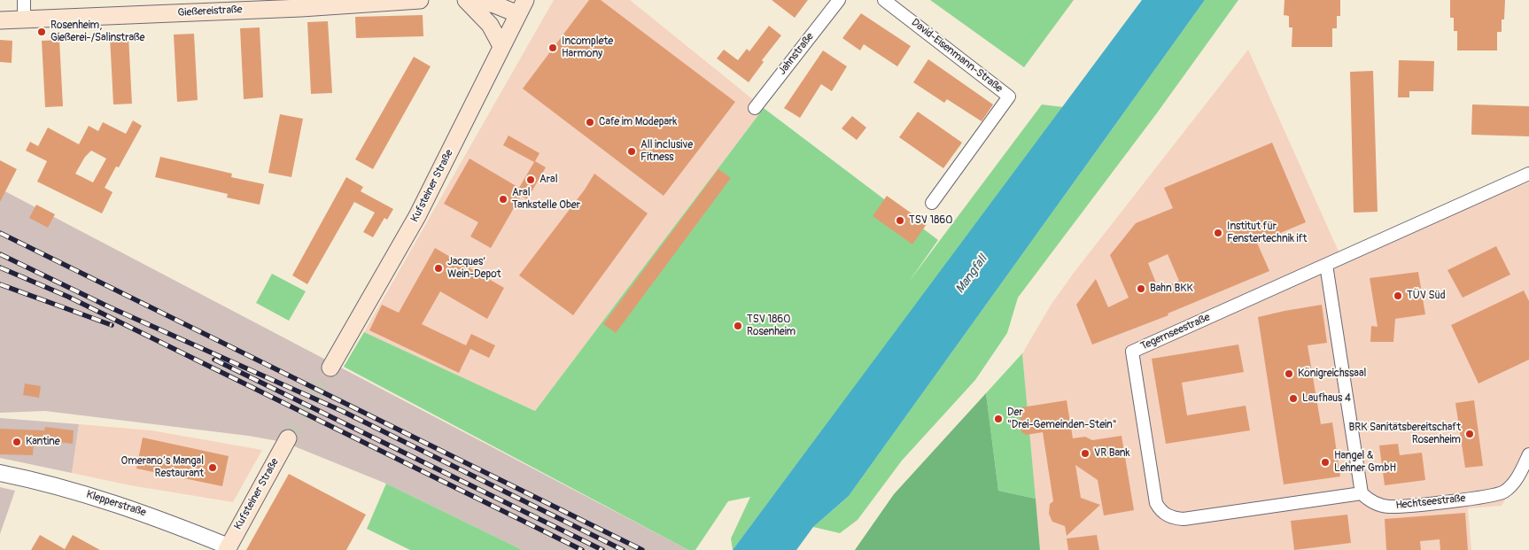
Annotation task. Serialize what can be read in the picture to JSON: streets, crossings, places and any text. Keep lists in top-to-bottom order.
{
  "streets": {
    "main road": ["Gießereistraße", "Kufsteiner Straße"],
    "street": [
      "Jahnstraße",
      "David-Eisenmann-Straße",
      "Tegernseestraße",
      "Hechtseestraße",
      "Klepperstraße"
    ]
  },
  "crossings": [
    ["Kufsteiner Straße", "Klepperstraße"],
    ["Tegernseestraße", "Hechtseestraße"]
  ],
  "water": ["Mangfall"],
  "places": [
    "Rosenheim, Gießerei-/Salinstraße",
    "Incomplete Harmony",
    "Cafe im Modepark",
    "All inclusive Fitness",
    "Aral",
    "Aral Tankstelle Ober",
    "TSV 1860",
    "Institut für Fenstertechnik ift",
    "Jacques’ Wein-Depot",
    "Bahn BKK",
    "TÜV Süd",
    "TSV 1860 Rosenheim",
    "Königreichssaal",
    "Laufhaus 4",
    "Der \"Drei-Gemeinden-Stein\"",
    "BRK Sanitätsbereitschaft Rosenheim",
    "Kantine",
    "VR Bank",
    "Hangel & Lehner GmbH",
    "Omerano‘s Mangal Restaurant"
  ]
}
